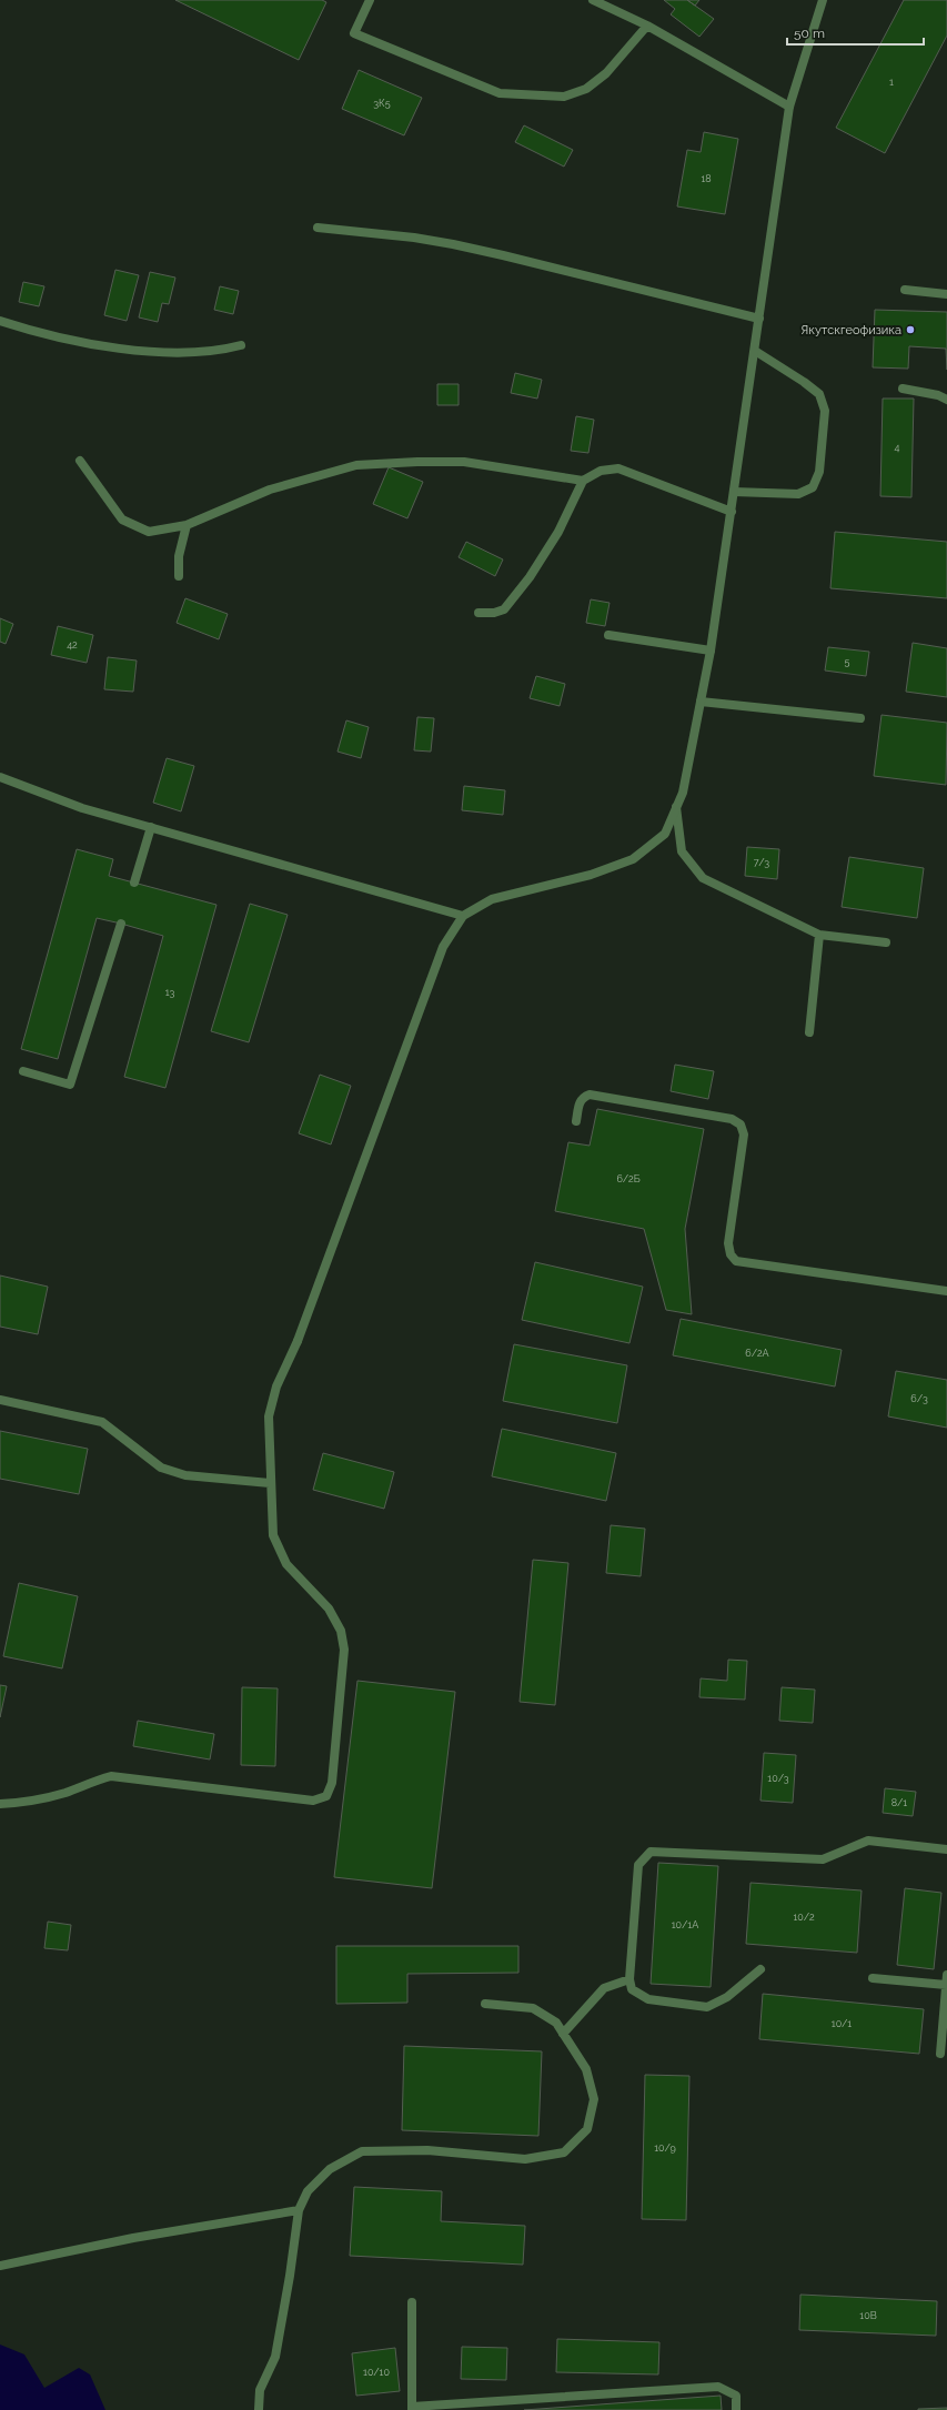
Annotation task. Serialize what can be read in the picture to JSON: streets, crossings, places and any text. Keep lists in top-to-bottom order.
{
  "places": ["Якутскгеофизика"],
  "house_numbers": [
    "1",
    "3К5",
    "18",
    "4",
    "42",
    "5",
    "7/3",
    "13",
    "6/2Б",
    "6/2А",
    "6/3",
    "10/3",
    "8/1",
    "10/2",
    "10/1А",
    "10/1",
    "10/9",
    "10В",
    "10/10"
  ],
  "scale_bar": "50 m"
}
